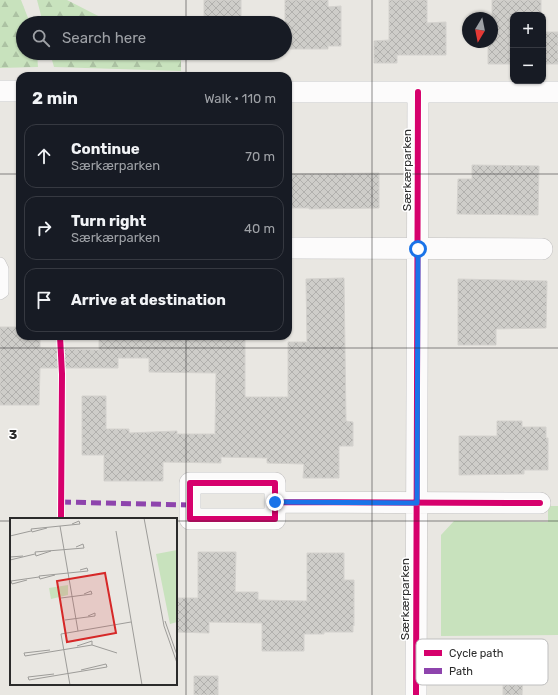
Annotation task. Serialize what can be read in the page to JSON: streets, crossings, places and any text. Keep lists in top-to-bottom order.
{
  "streets": {
    "street": ["Særkærparken"]
  },
  "legend": ["Cycle path", "Path"],
  "north": "bottom",
  "page": {
    "map_buttons": ["+", "−"],
    "search": "Search here",
    "heading": ["2 min", "Walk · 110 m"],
    "list": [
      ["Continue", "Særkærparken", "70 m"],
      ["Turn right", "Særkærparken", "40 m"],
      "Arrive at destination"
    ]
  },
  "grid": {
    "rows": ["3"]
  }
}
